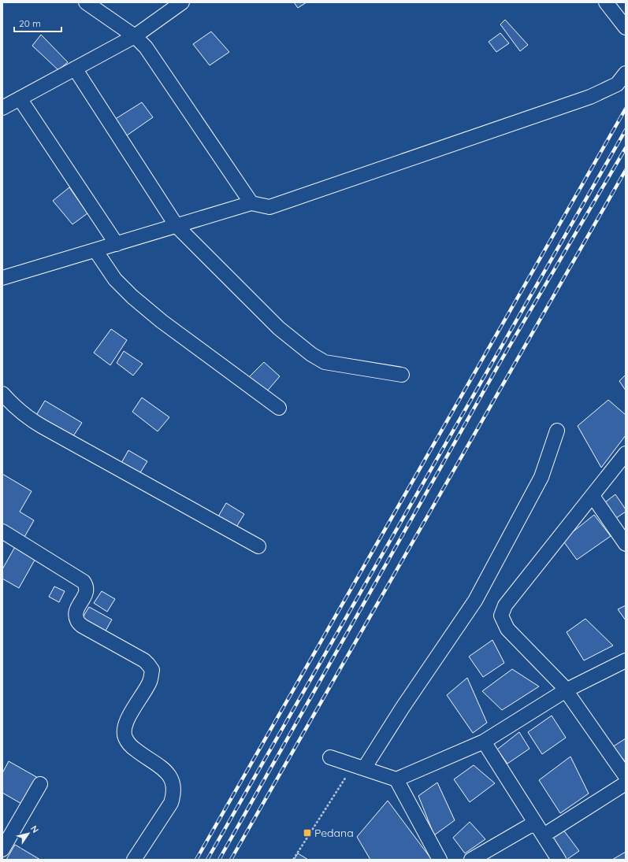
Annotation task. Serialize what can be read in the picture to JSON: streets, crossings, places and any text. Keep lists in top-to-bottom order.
{
  "places": {
    "transit": ["Pedana"]
  },
  "scale_bar": "20 m",
  "north": "top right"
}
